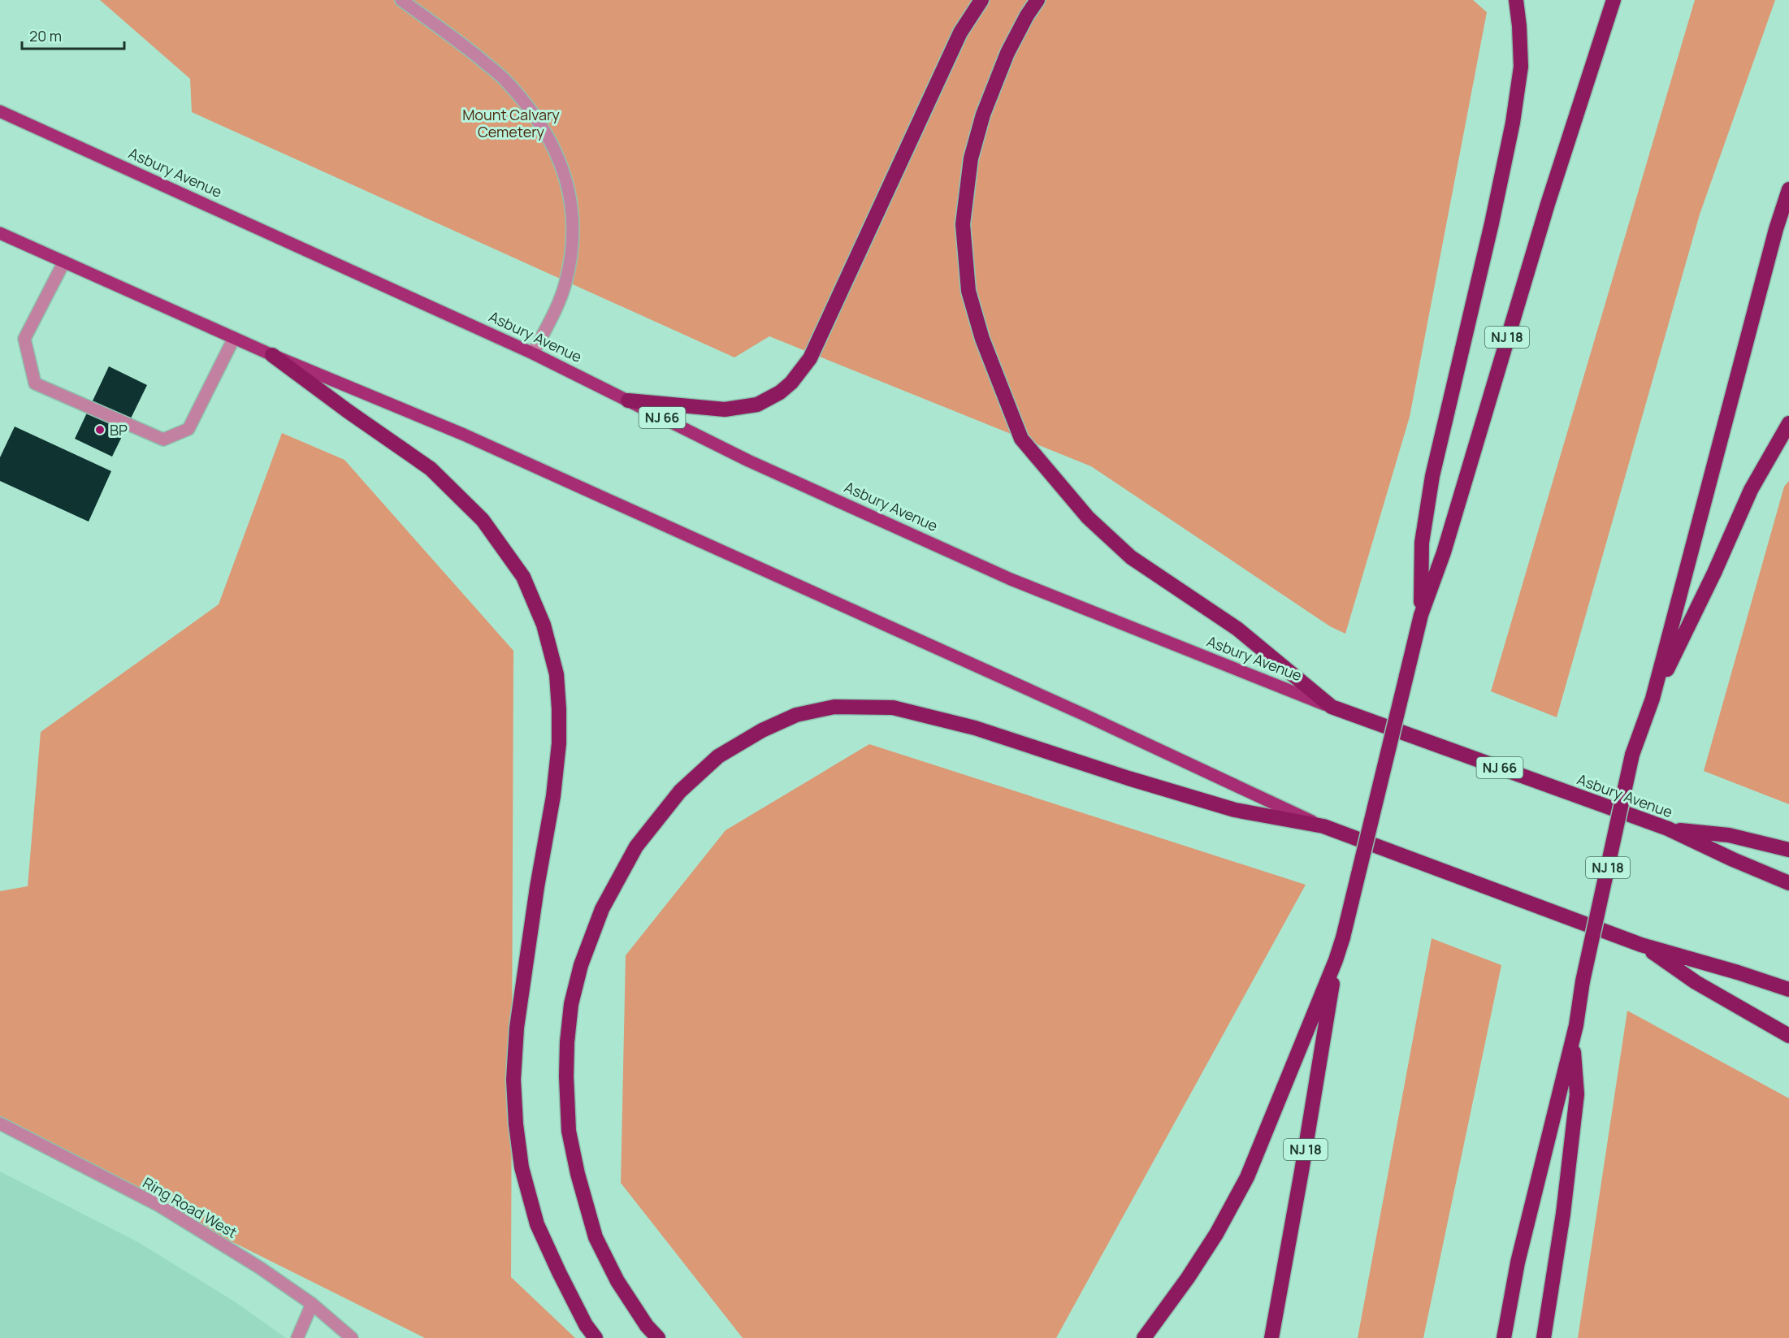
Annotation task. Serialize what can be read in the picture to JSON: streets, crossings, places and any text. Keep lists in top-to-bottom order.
{
  "streets": {
    "highway": ["Asbury Avenue", "NJ 18", "NJ 66"],
    "street": ["Ring Road West"]
  },
  "parks": ["Mount Calvary Cemetery"],
  "places": ["BP"],
  "scale_bar": "20 m"
}
